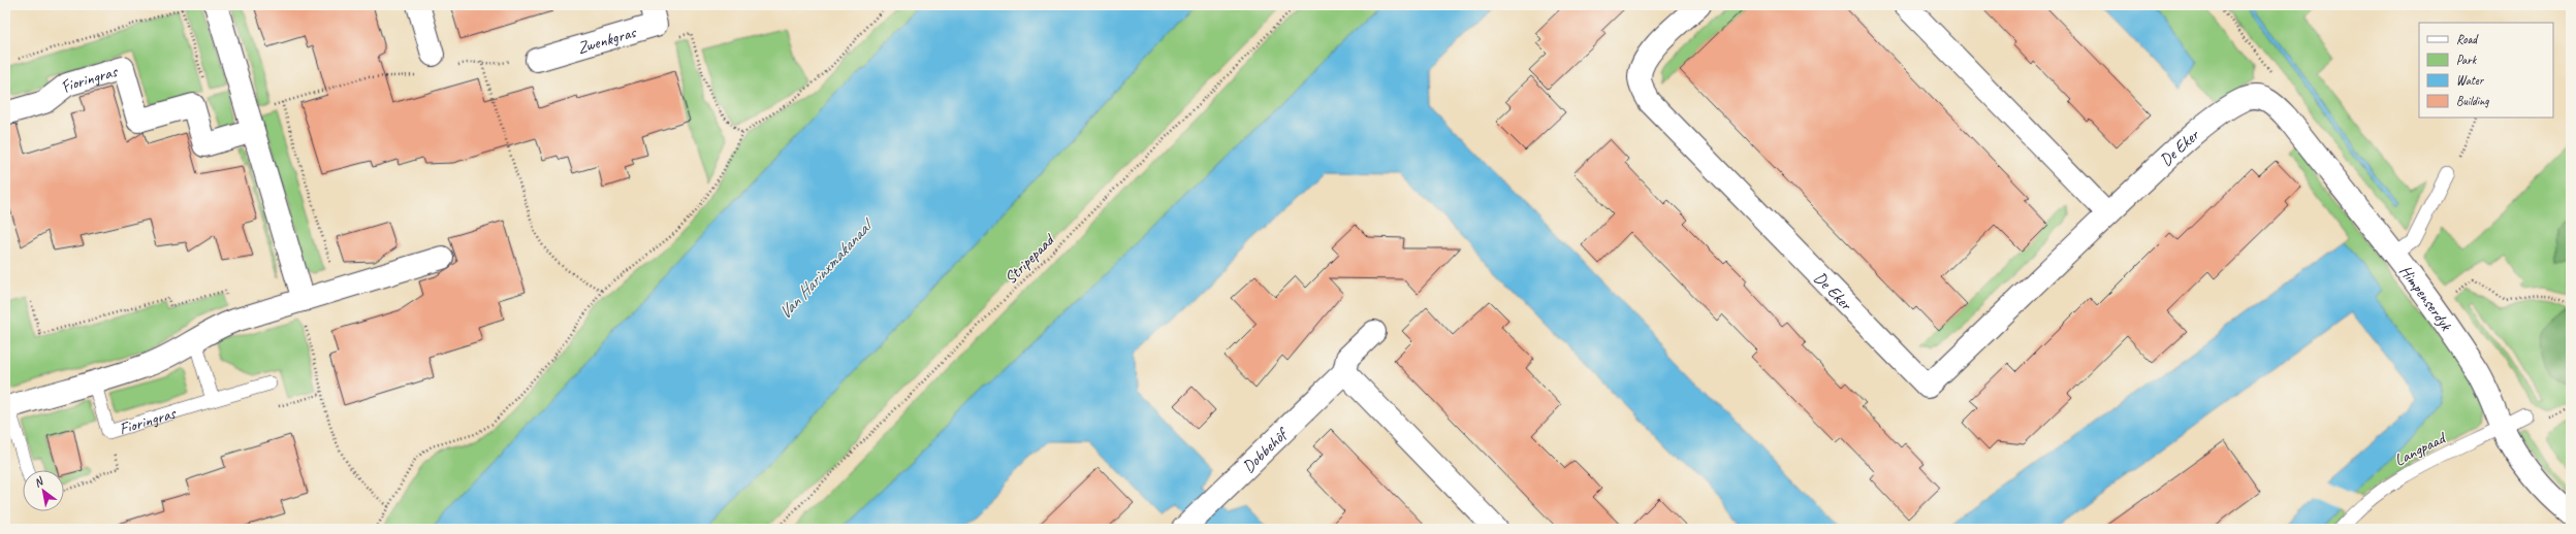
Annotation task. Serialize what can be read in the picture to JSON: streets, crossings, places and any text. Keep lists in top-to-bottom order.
{
  "streets": {
    "street": [
      "Zwenkgras",
      "Fioringras",
      "De Eker",
      "Himpenserdyk",
      "Dobbehôf"
    ],
    "lane": ["Langpaad"],
    "path": ["Stripepaad"]
  },
  "crossings": [
    ["De Eker", "Himpenserdyk"],
    ["Himpenserdyk", "Langpaad"]
  ],
  "water": ["Van Harinxmakanaal"],
  "legend": [
    "Road",
    "Park",
    "Water",
    "Building"
  ],
  "north": "top left"
}
